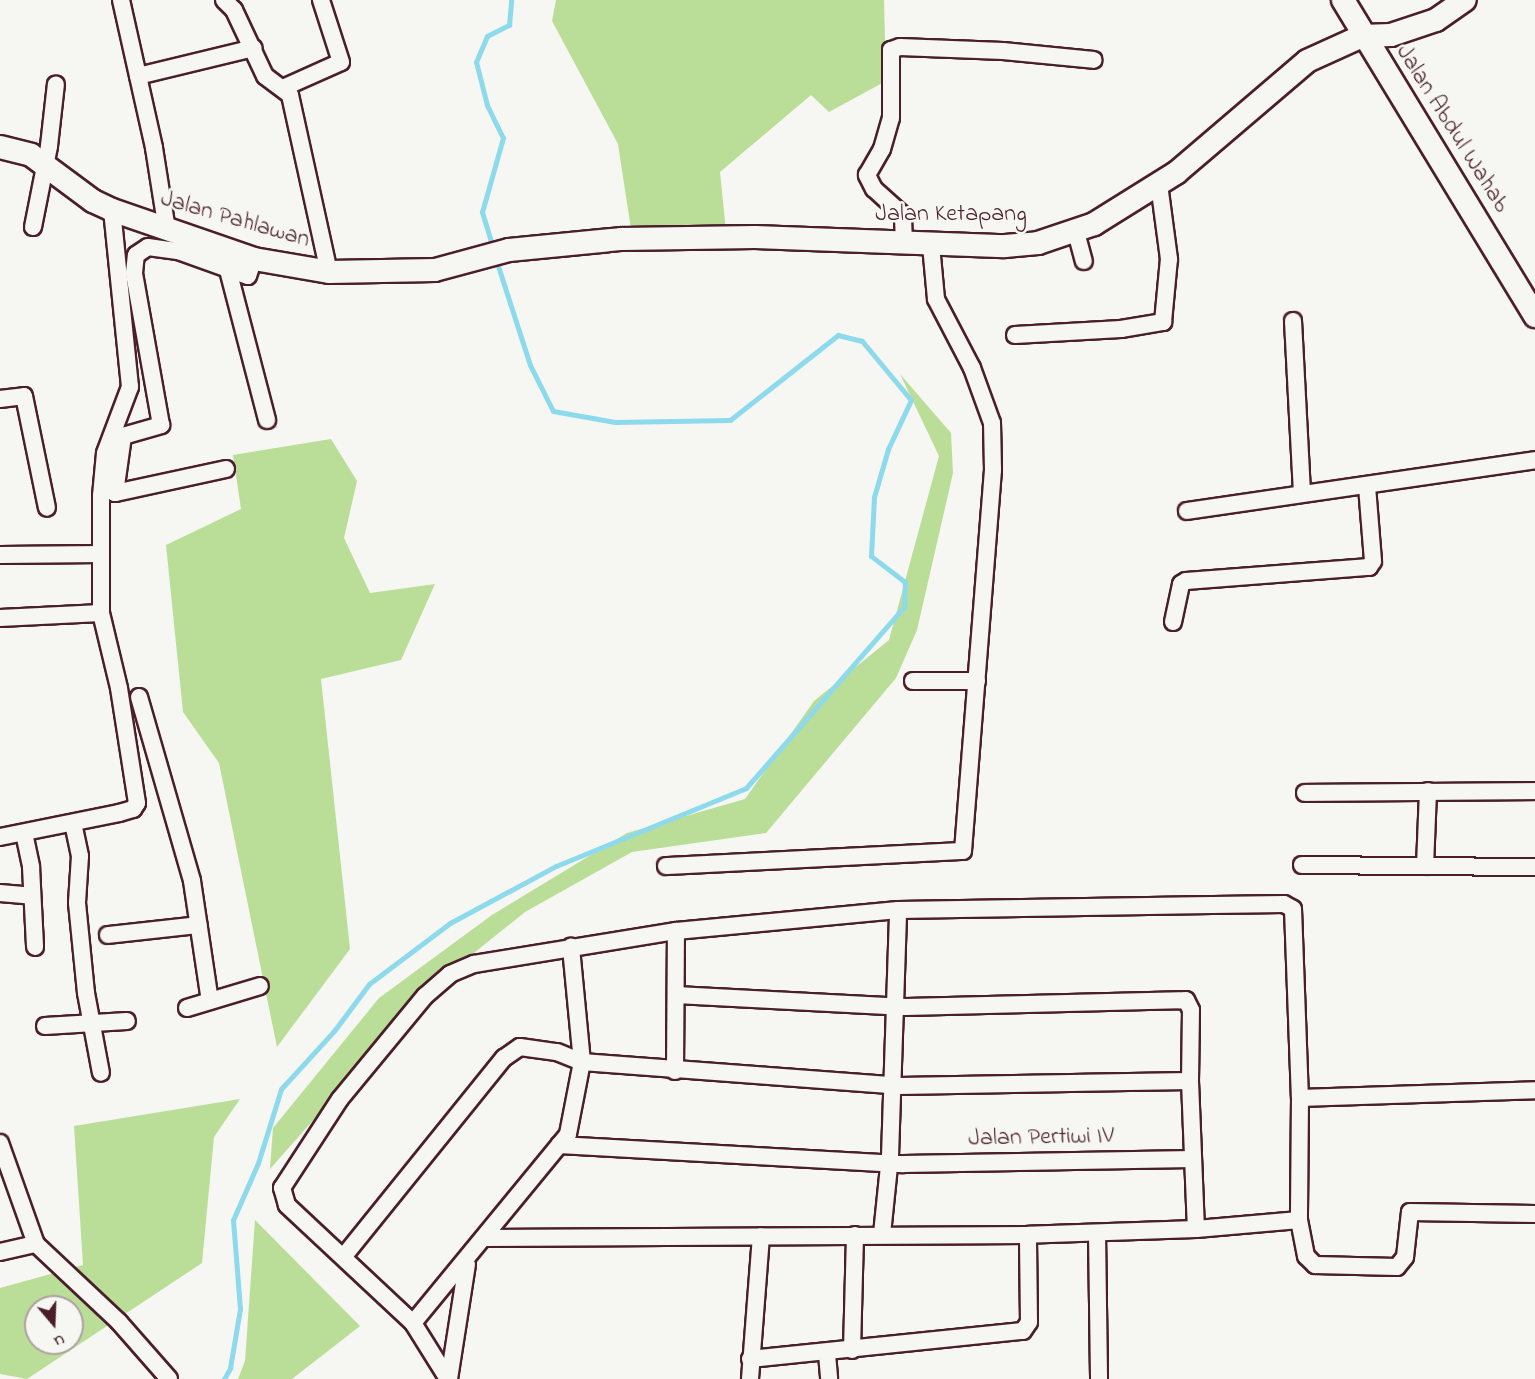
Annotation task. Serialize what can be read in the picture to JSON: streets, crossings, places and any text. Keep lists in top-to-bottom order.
{
  "streets": {
    "street": [
      "Jalan Abdul Wahab",
      "Jalan Ketapang",
      "Jalan Pahlawan",
      "Jalan Pertiwi IV"
    ]
  },
  "crossings": [
    ["Jalan Abdul Wahab", "Jalan Ketapang"],
    ["Jalan Ketapang", "Jalan Pahlawan"]
  ],
  "north": "bottom"
}
